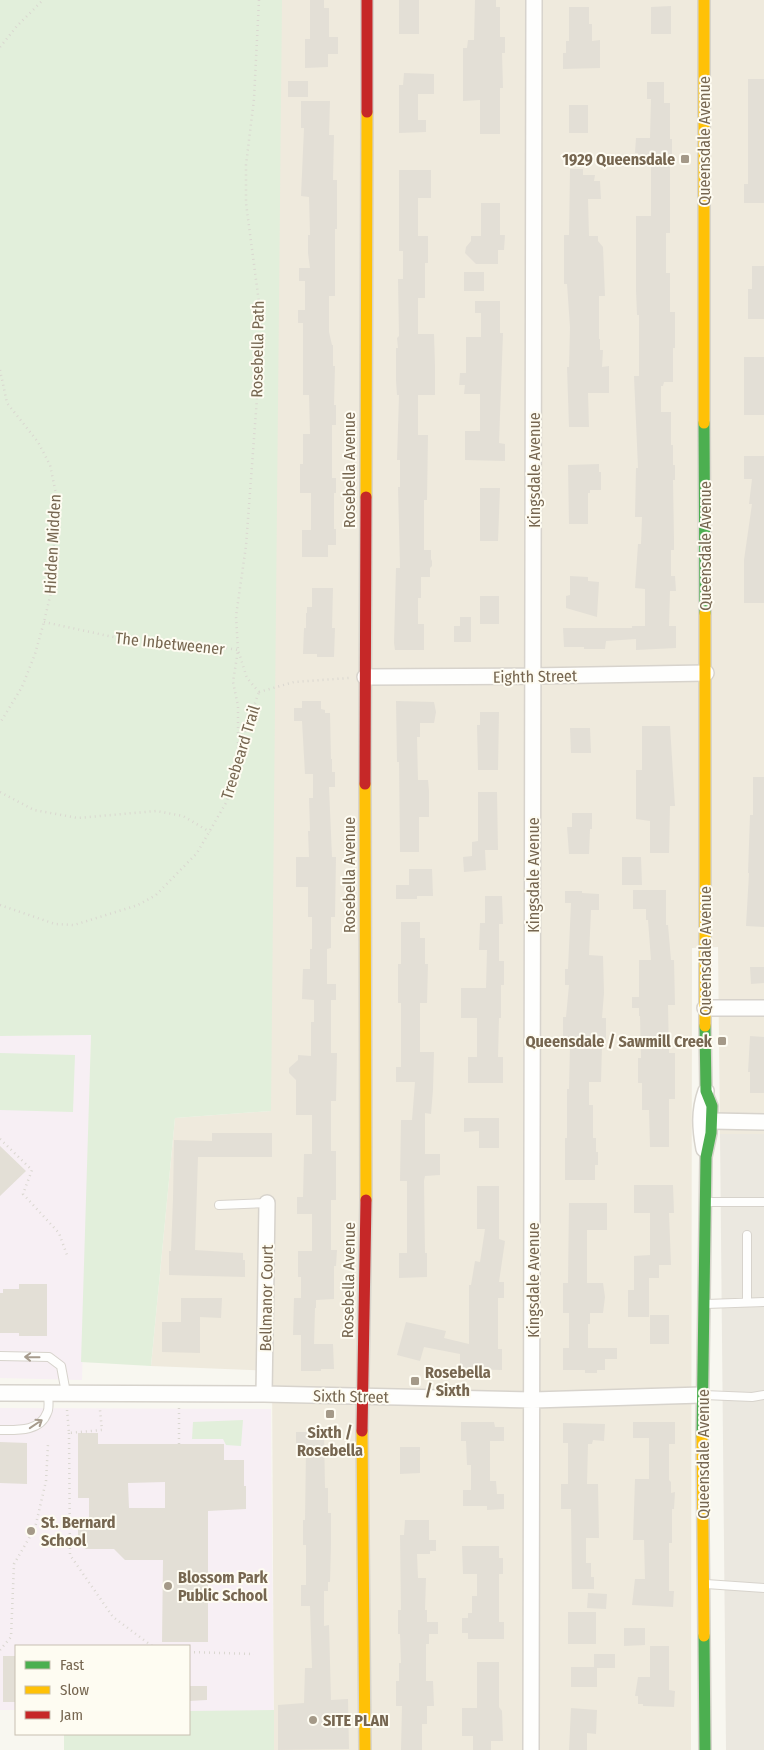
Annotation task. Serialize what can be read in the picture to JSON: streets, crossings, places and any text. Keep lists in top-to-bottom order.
{
  "streets": {
    "street": [
      "Queensdale Avenue",
      "Rosebella Avenue",
      "Kingsdale Avenue",
      "Eighth Street",
      "Bellmanor Court",
      "Sixth Street"
    ],
    "path": [
      "Rosebella Path",
      "Hidden Midden",
      "The Inbetweener",
      "Treebeard Trail"
    ]
  },
  "crossings": [
    ["Queensdale Avenue", "Eighth Street"],
    ["Queensdale Avenue", "Sixth Street"],
    ["Rosebella Path", "The Inbetweener"],
    ["Rosebella Path", "Treebeard Trail"],
    ["Rosebella Avenue", "Eighth Street"],
    ["Rosebella Avenue", "Sixth Street"],
    ["Kingsdale Avenue", "Eighth Street"],
    ["Kingsdale Avenue", "Sixth Street"],
    ["Hidden Midden", "The Inbetweener"],
    ["Bellmanor Court", "Sixth Street"]
  ],
  "places": {
    "transit": [
      "1929 Queensdale",
      "Queensdale / Sawmill Creek",
      "Rosebella / Sixth",
      "Sixth / Rosebella"
    ],
    "other": ["St. Bernard School", "Blossom Park Public School", "SITE PLAN"]
  },
  "legend": ["Fast", "Slow", "Jam"]
}
